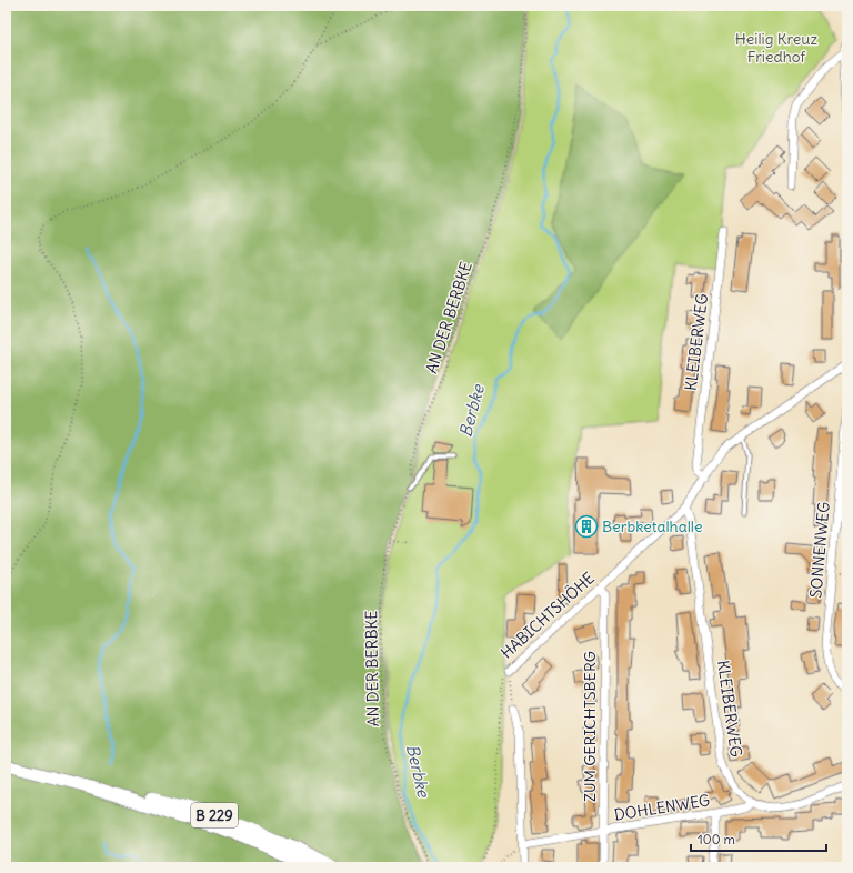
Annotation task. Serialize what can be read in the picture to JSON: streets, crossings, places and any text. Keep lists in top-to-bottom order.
{
  "streets": {
    "main road": ["B 229"],
    "street": [
      "KLEIBERWEG",
      "SONNENWEG",
      "HABICHTSHÖHE",
      "ZUM GERICHTSBERG",
      "DOHLENWEG"
    ],
    "path": ["AN DER BERBKE"]
  },
  "crossings": [
    ["KLEIBERWEG", "HABICHTSHÖHE"],
    ["KLEIBERWEG", "DOHLENWEG"],
    ["HABICHTSHÖHE", "ZUM GERICHTSBERG"],
    ["ZUM GERICHTSBERG", "DOHLENWEG"]
  ],
  "water": ["Berbke"],
  "parks": ["Heilig Kreuz Friedhof"],
  "places": {
    "building": ["Berbketalhalle"]
  },
  "scale_bar": "100 m"
}
